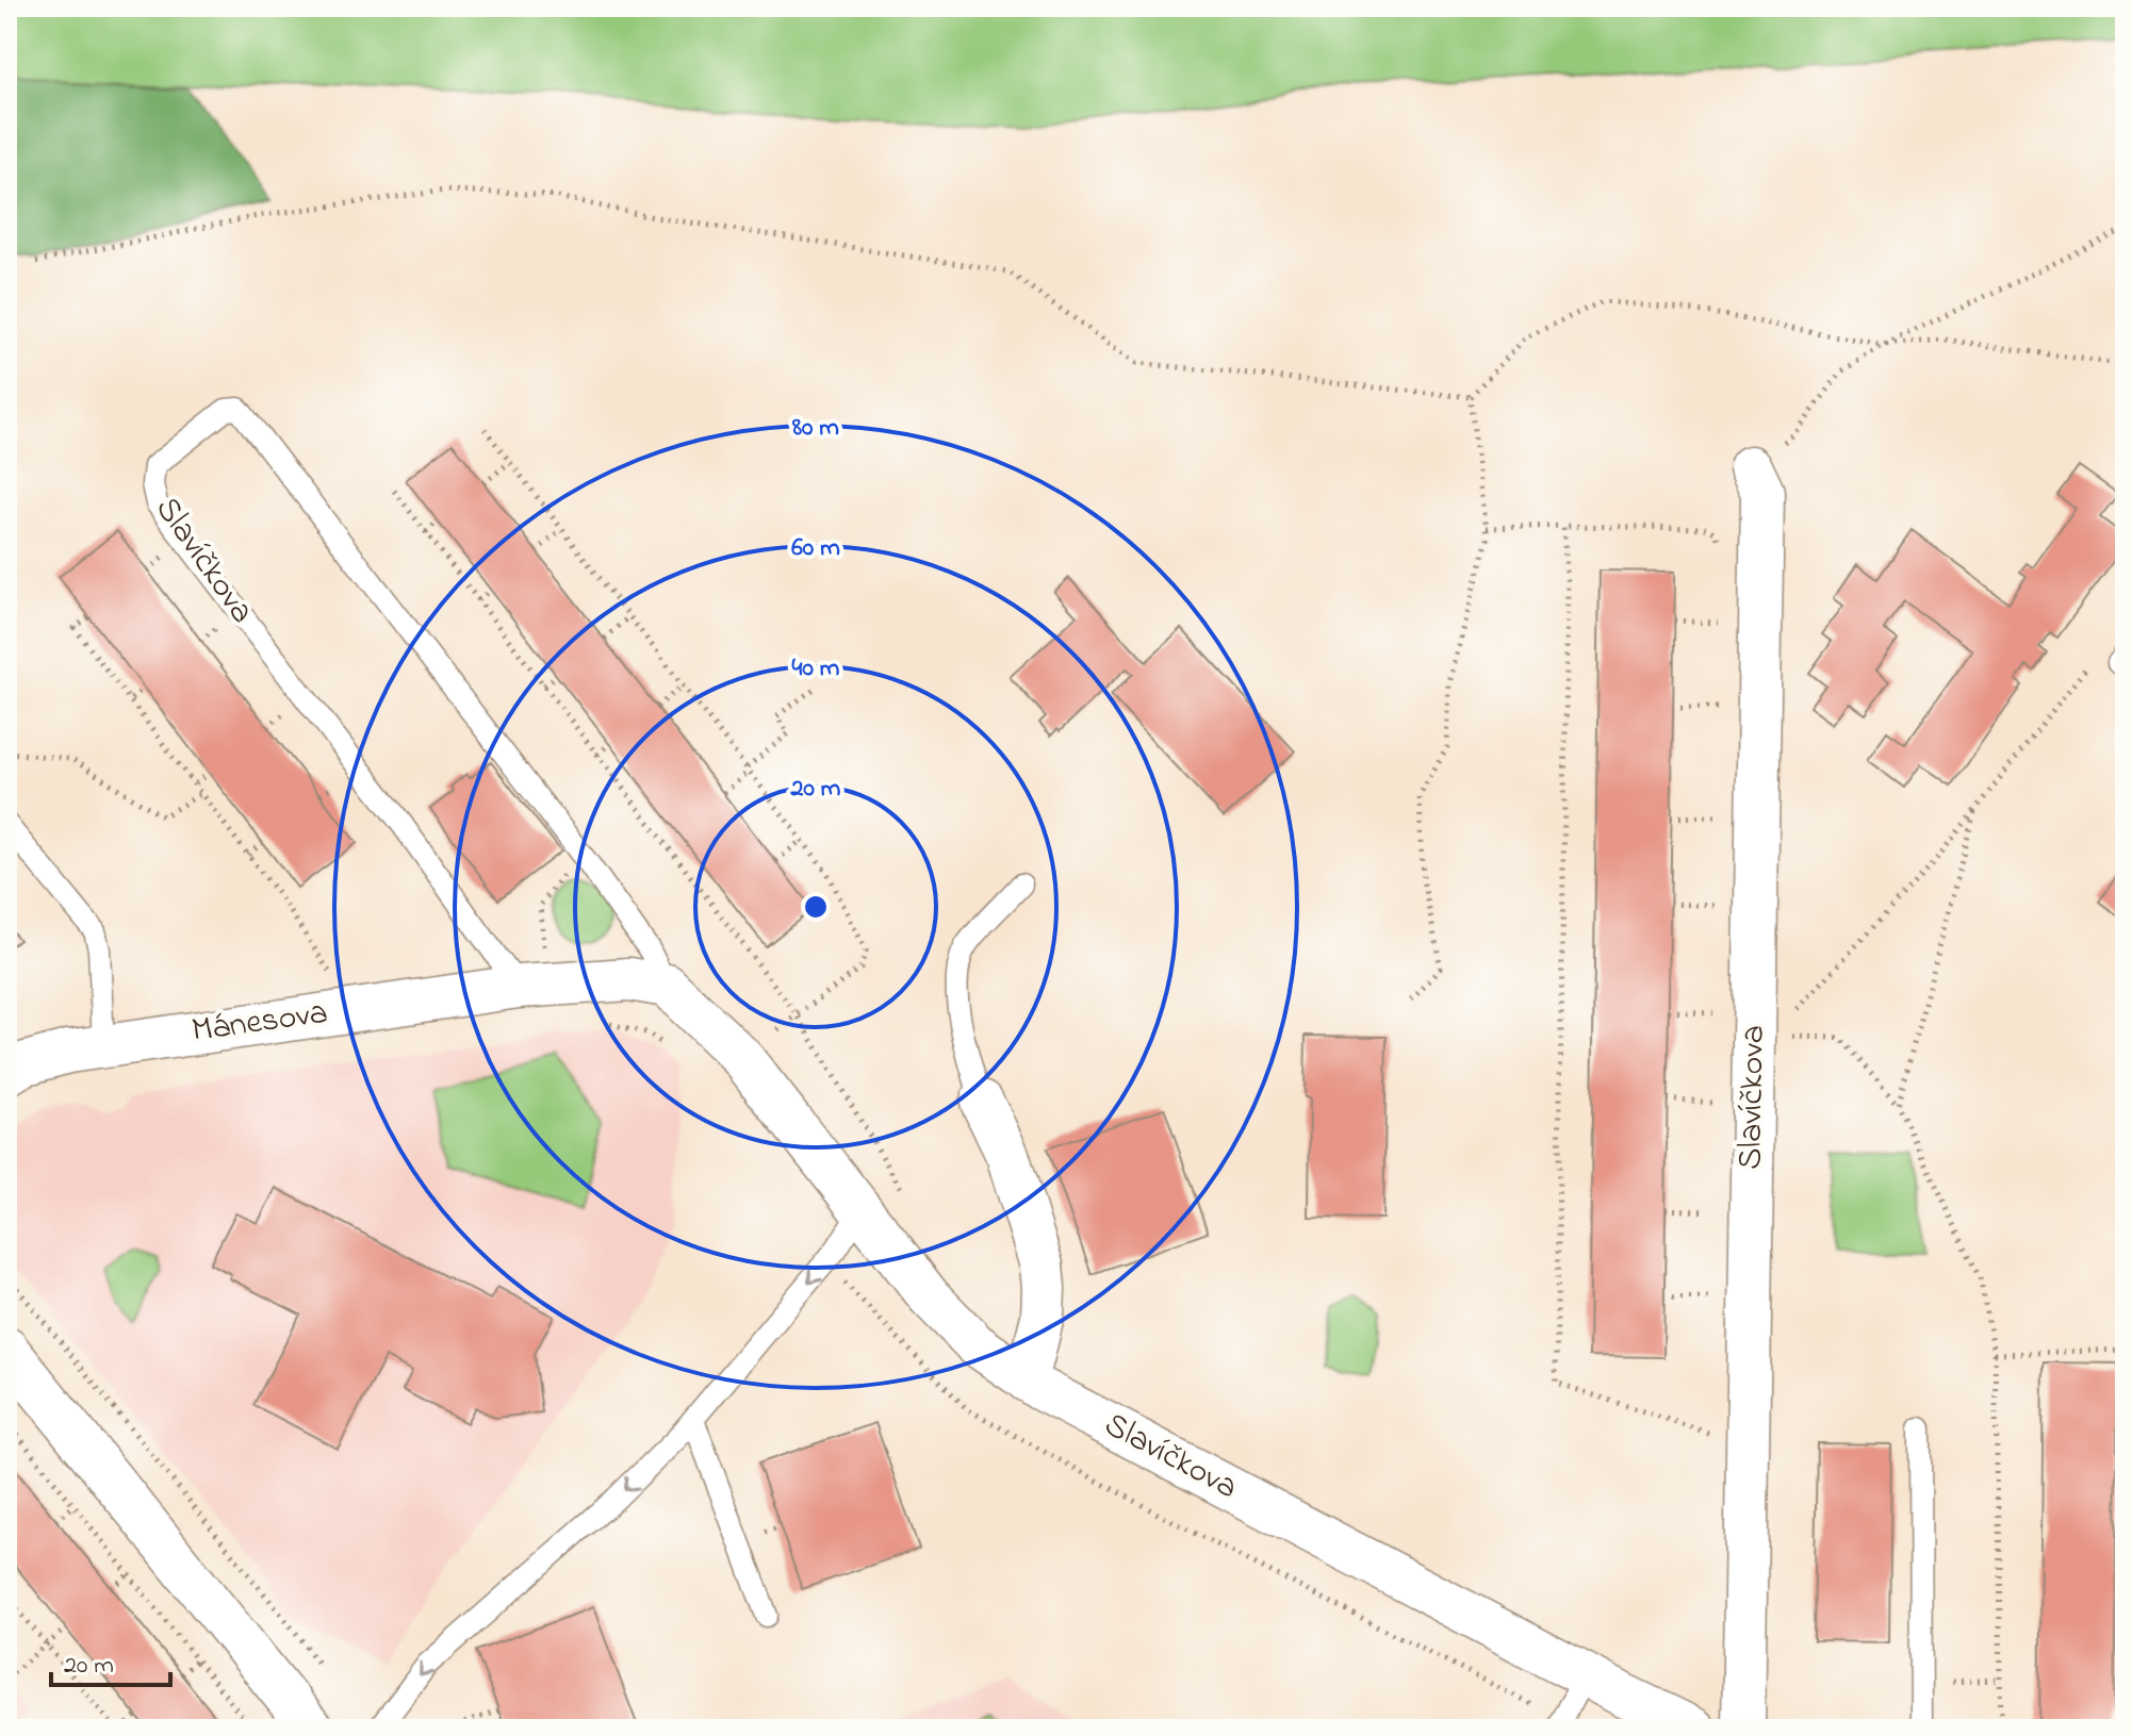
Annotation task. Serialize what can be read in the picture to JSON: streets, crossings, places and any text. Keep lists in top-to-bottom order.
{
  "streets": {
    "street": ["Slavíčkova", "Mánesova"]
  },
  "crossings": [
    ["Slavíčkova", "Mánesova"]
  ],
  "scale_bar": "20 m",
  "rings": [
    "80 m",
    "60 m",
    "40 m",
    "20 m"
  ]
}
